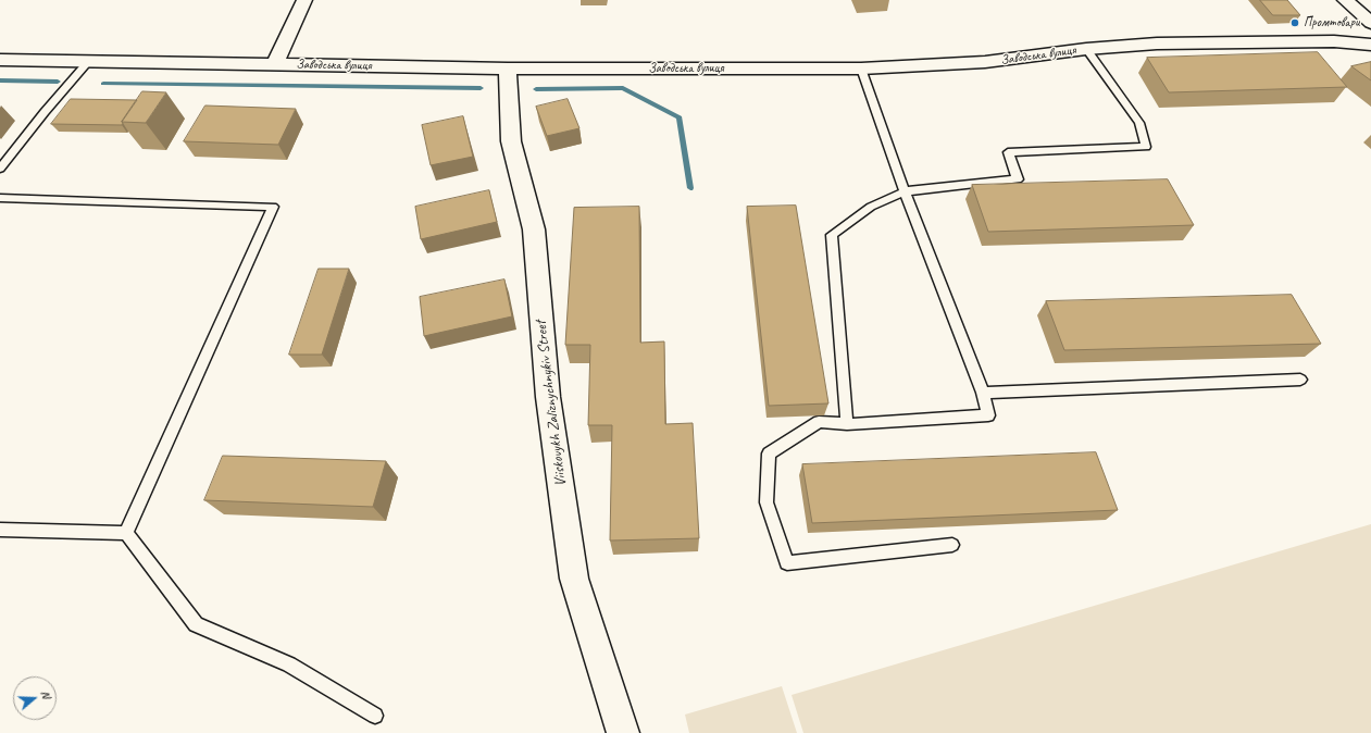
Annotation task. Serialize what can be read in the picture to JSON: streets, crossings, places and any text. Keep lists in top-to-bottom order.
{
  "streets": {
    "street": ["Заводська вулиця", "Viiskovykh Zaliznychnykiv Street"]
  },
  "crossings": [
    ["Заводська вулиця", "Viiskovykh Zaliznychnykiv Street"]
  ],
  "places": ["Промтовари"],
  "north": "right"
}
